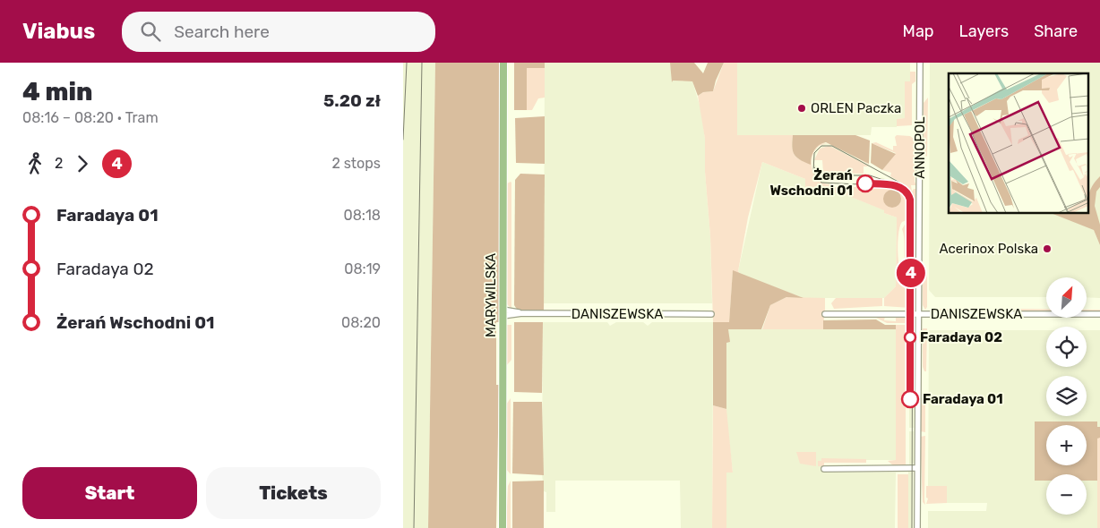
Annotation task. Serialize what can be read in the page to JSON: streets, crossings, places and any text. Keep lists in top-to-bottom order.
{
  "streets": {
    "main road": ["MARYWILSKA"],
    "street": ["ANNOPOL", "DANISZEWSKA"]
  },
  "crossings": [
    ["ANNOPOL", "DANISZEWSKA"],
    ["MARYWILSKA", "DANISZEWSKA"]
  ],
  "places": [
    "ORLEN Paczka",
    "Żerań Wschodni 01",
    "Acerinox Polska",
    "Faradaya 02",
    "Faradaya 01"
  ],
  "lines": ["tram line 4"],
  "north": "top right",
  "page": {
    "header": "Viabus",
    "search": "Search here",
    "nav": ["Map", "Layers", "Share"],
    "heading": ["4 min", "08:16 – 08:20 · Tram", "5.20 zł"],
    "on_map": "4",
    "legs": ["2", "4", "2 stops"],
    "list": [
      {
        "name": "Faradaya 01",
        "value": "08:18"
      },
      {
        "name": "Faradaya 02",
        "value": "08:19"
      },
      {
        "name": "Żerań Wschodni 01",
        "value": "08:20"
      }
    ],
    "map_buttons": ["+", "−"],
    "buttons": ["Start", "Tickets"]
  }
}
